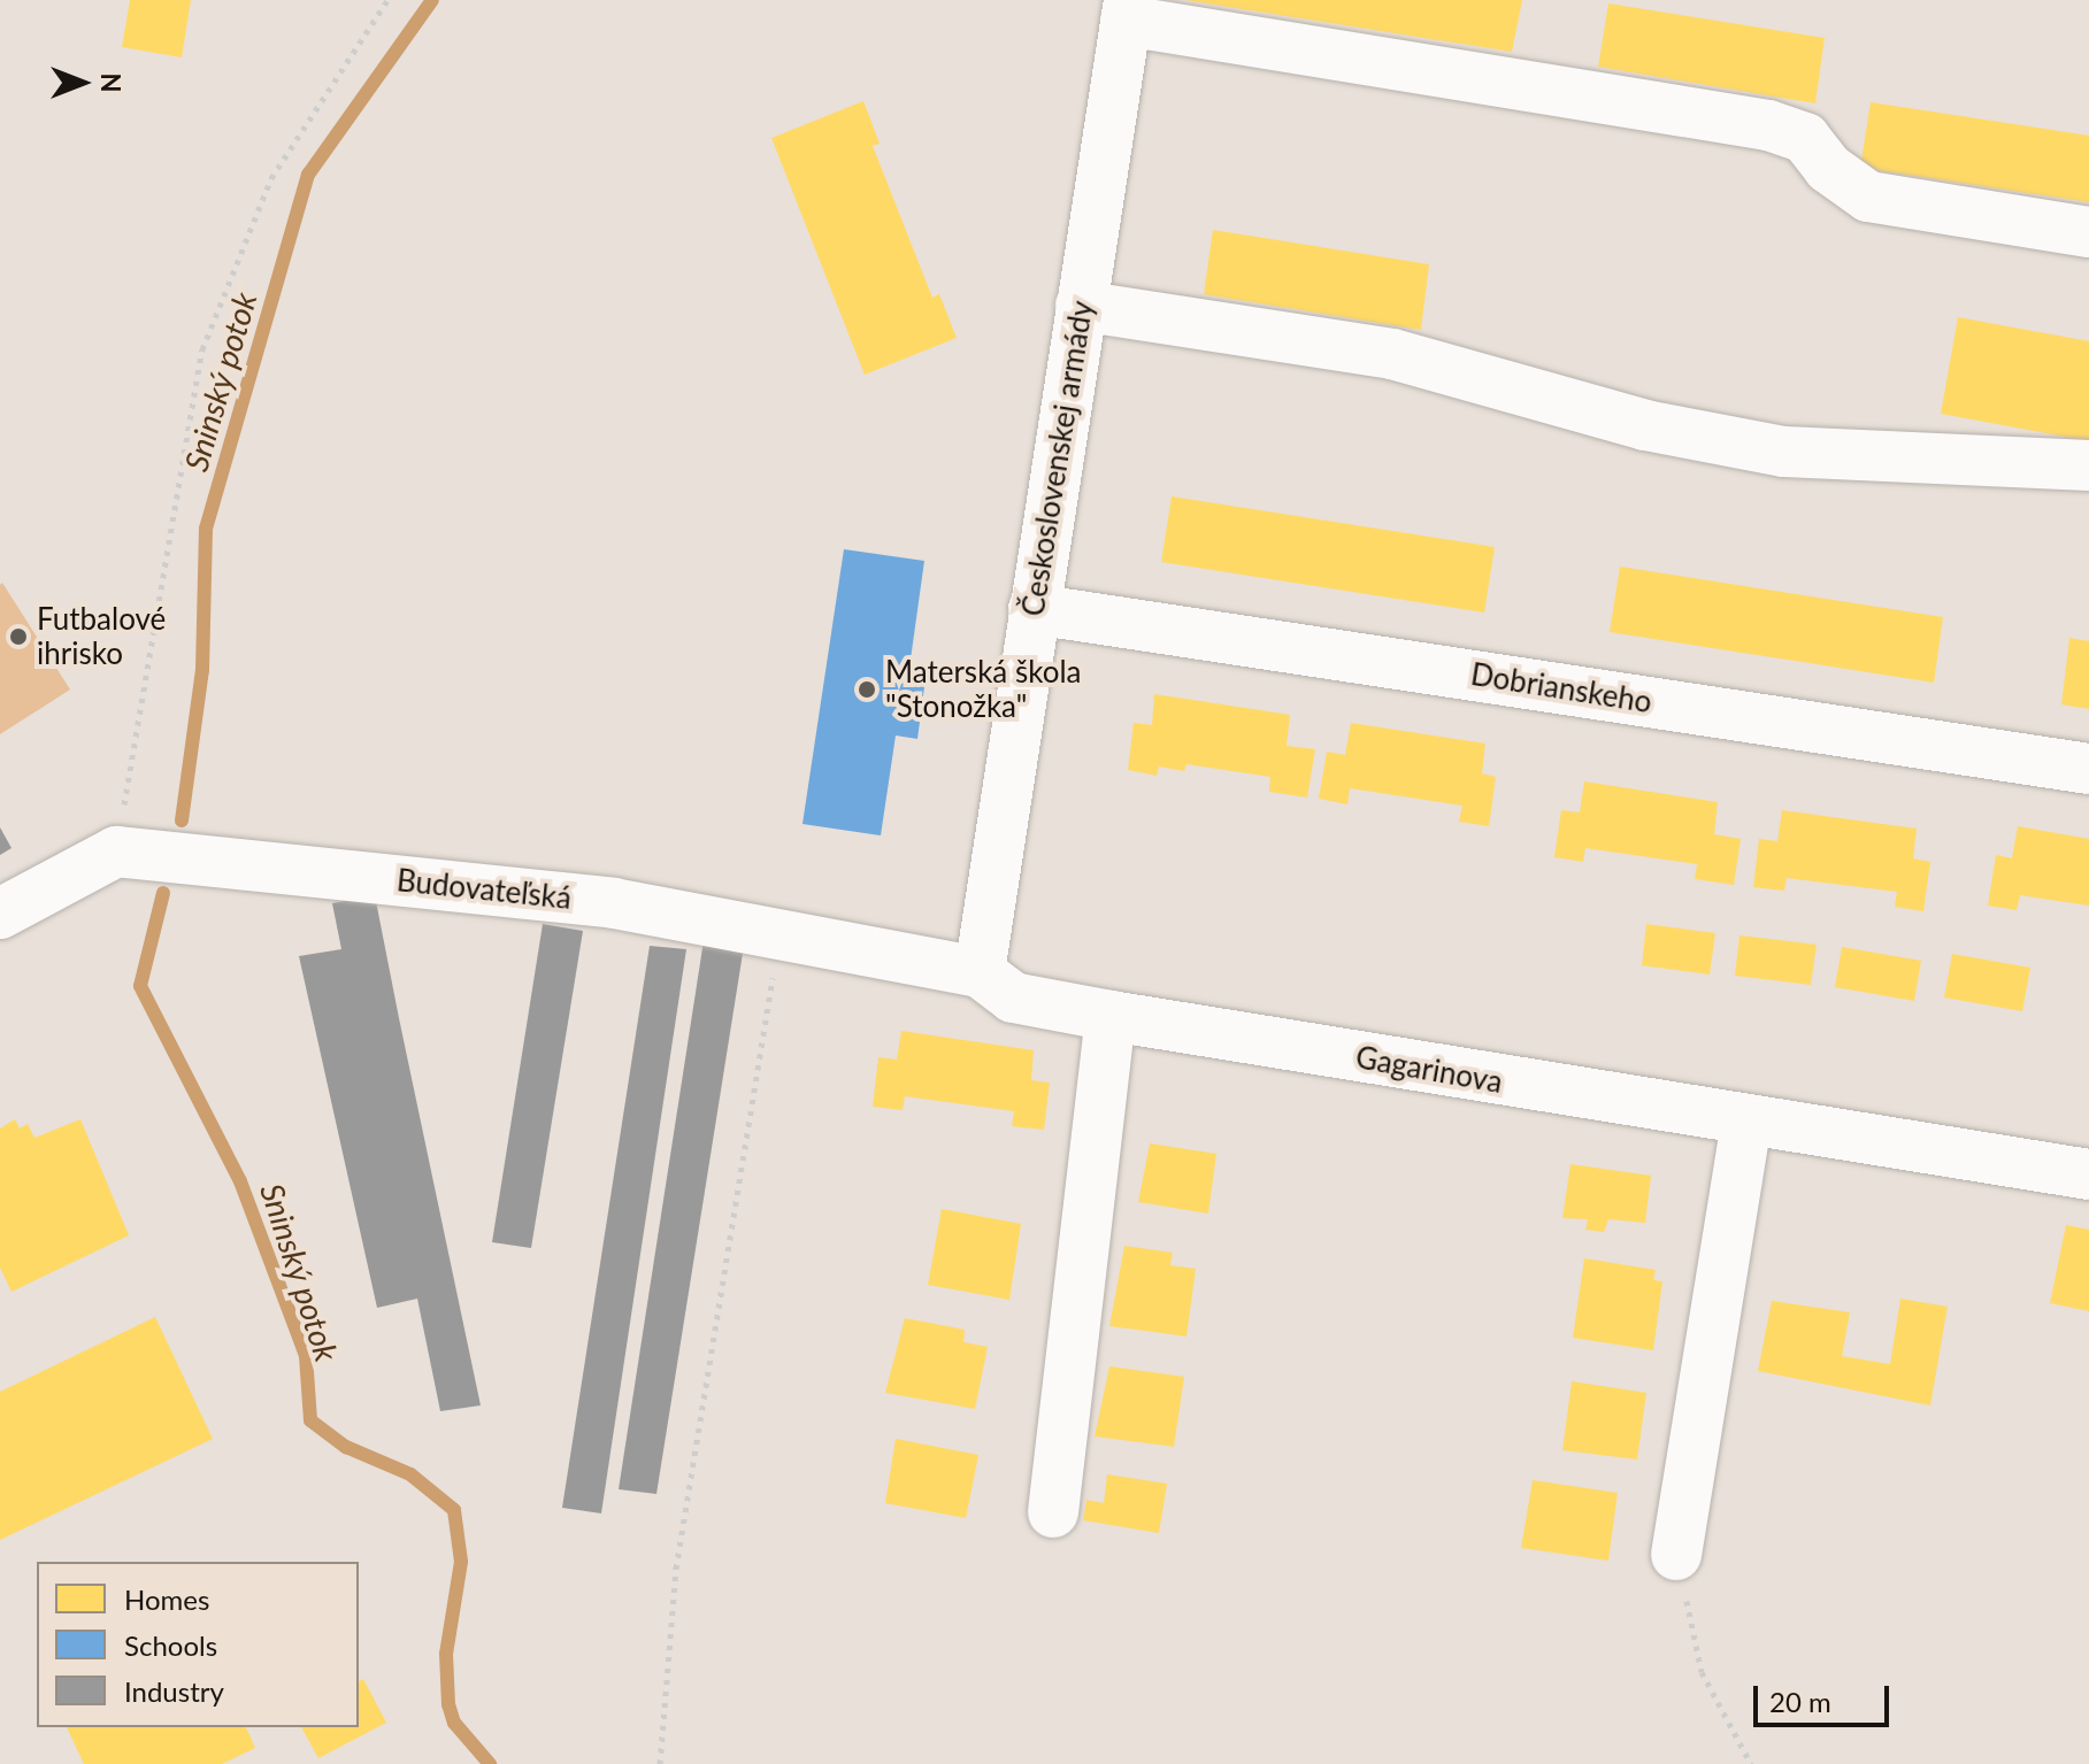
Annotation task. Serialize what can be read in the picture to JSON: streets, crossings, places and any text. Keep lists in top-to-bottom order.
{
  "streets": {
    "street": [
      "Československej armády",
      "Dobrianskeho",
      "Budovateľská",
      "Gagarinova"
    ]
  },
  "crossings": [
    ["Československej armády", "Dobrianskeho"],
    ["Československej armády", "Budovateľská"],
    ["Československej armády", "Gagarinova"],
    ["Budovateľská", "Gagarinova"]
  ],
  "water": ["Sninský potok"],
  "places": ["Futbalové ihrisko", "Materská škola \"Stonožka\""],
  "legend": ["Homes", "Schools", "Industry"],
  "scale_bar": "20 m",
  "north": "right"
}
